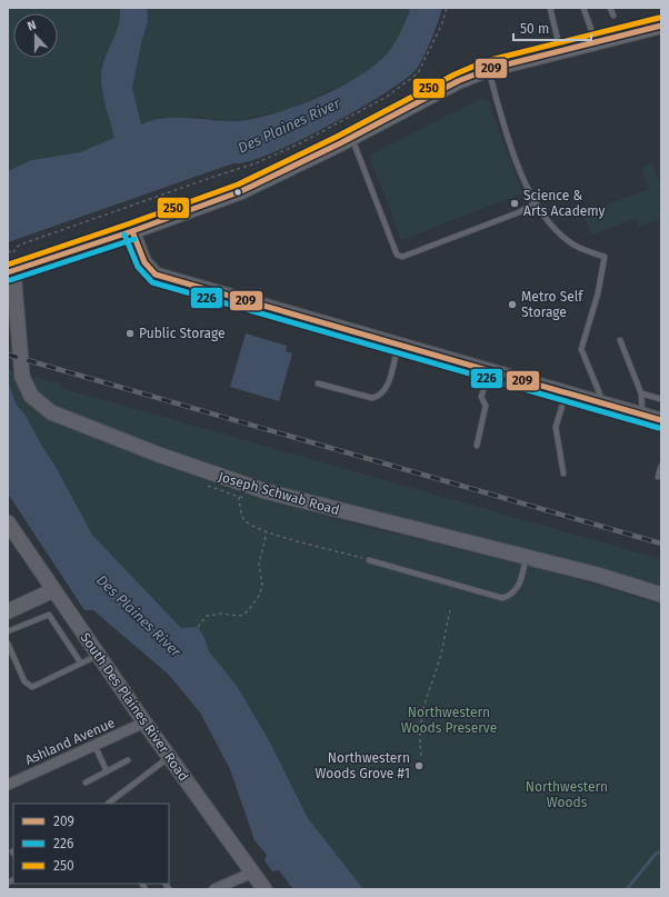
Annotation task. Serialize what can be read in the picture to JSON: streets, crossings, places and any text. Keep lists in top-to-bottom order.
{
  "streets": {
    "main road": ["Joseph Schwab Road", "South Des Plaines River Road"],
    "street": ["Ashland Avenue"]
  },
  "crossings": [
    ["South Des Plaines River Road", "Ashland Avenue"]
  ],
  "water": ["Des Plaines River"],
  "parks": ["Northwestern Woods Preserve", "Northwestern Woods"],
  "places": [
    "Science & Arts Academy",
    "Metro Self Storage",
    "Public Storage",
    "Northwestern Woods Grove #1"
  ],
  "lines": ["transit line 250", "transit line 209", "transit line 226"],
  "legend": ["209", "226", "250"],
  "scale_bar": "50 m",
  "north": "top"
}
